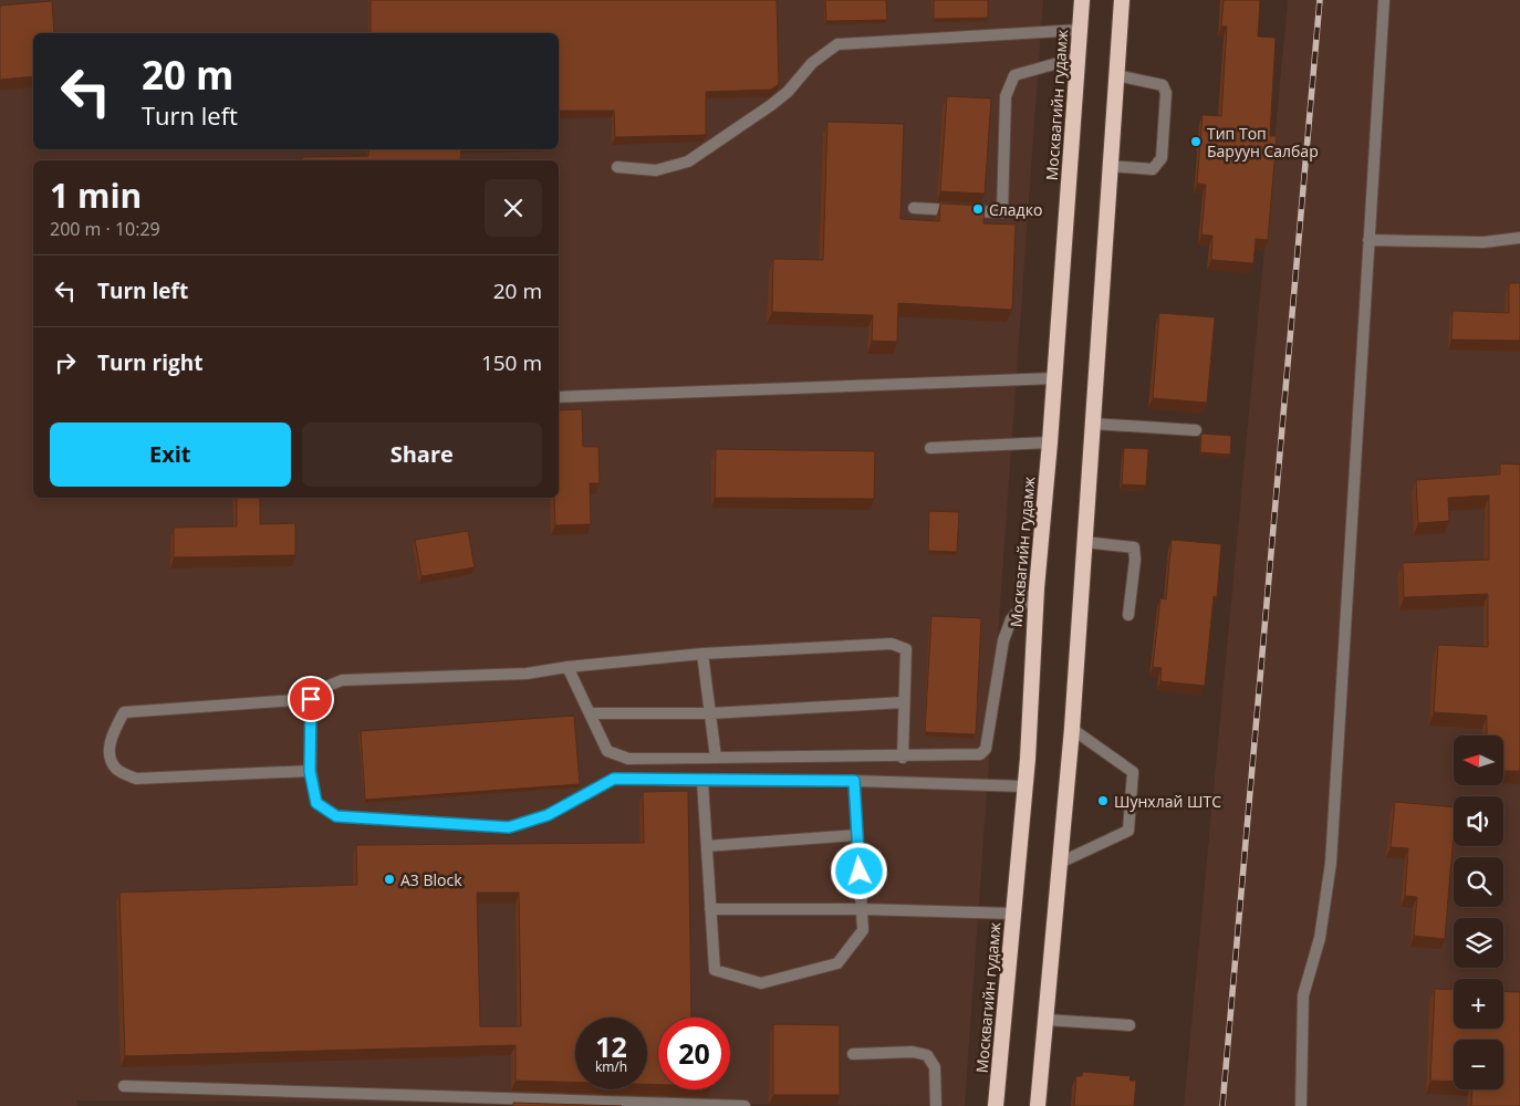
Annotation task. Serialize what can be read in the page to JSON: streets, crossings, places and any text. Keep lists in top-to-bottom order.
{
  "streets": {
    "highway": ["Москвагийн гудамж"]
  },
  "places": [
    "Тип Топ Баруун Салбар",
    "Сладко",
    "Шунхлай ШТС",
    "A3 Block"
  ],
  "north": "left",
  "page": {
    "turn": ["20 m", "Turn left"],
    "heading": ["1 min", "200 m · 10:29"],
    "list": [
      {
        "name": "Turn left",
        "value": "20 m"
      },
      {
        "name": "Turn right",
        "value": "150 m"
      }
    ],
    "buttons": ["Exit", "Share"],
    "map_buttons": ["+", "−"],
    "speed": "12 km/h",
    "limit": "20"
  }
}
